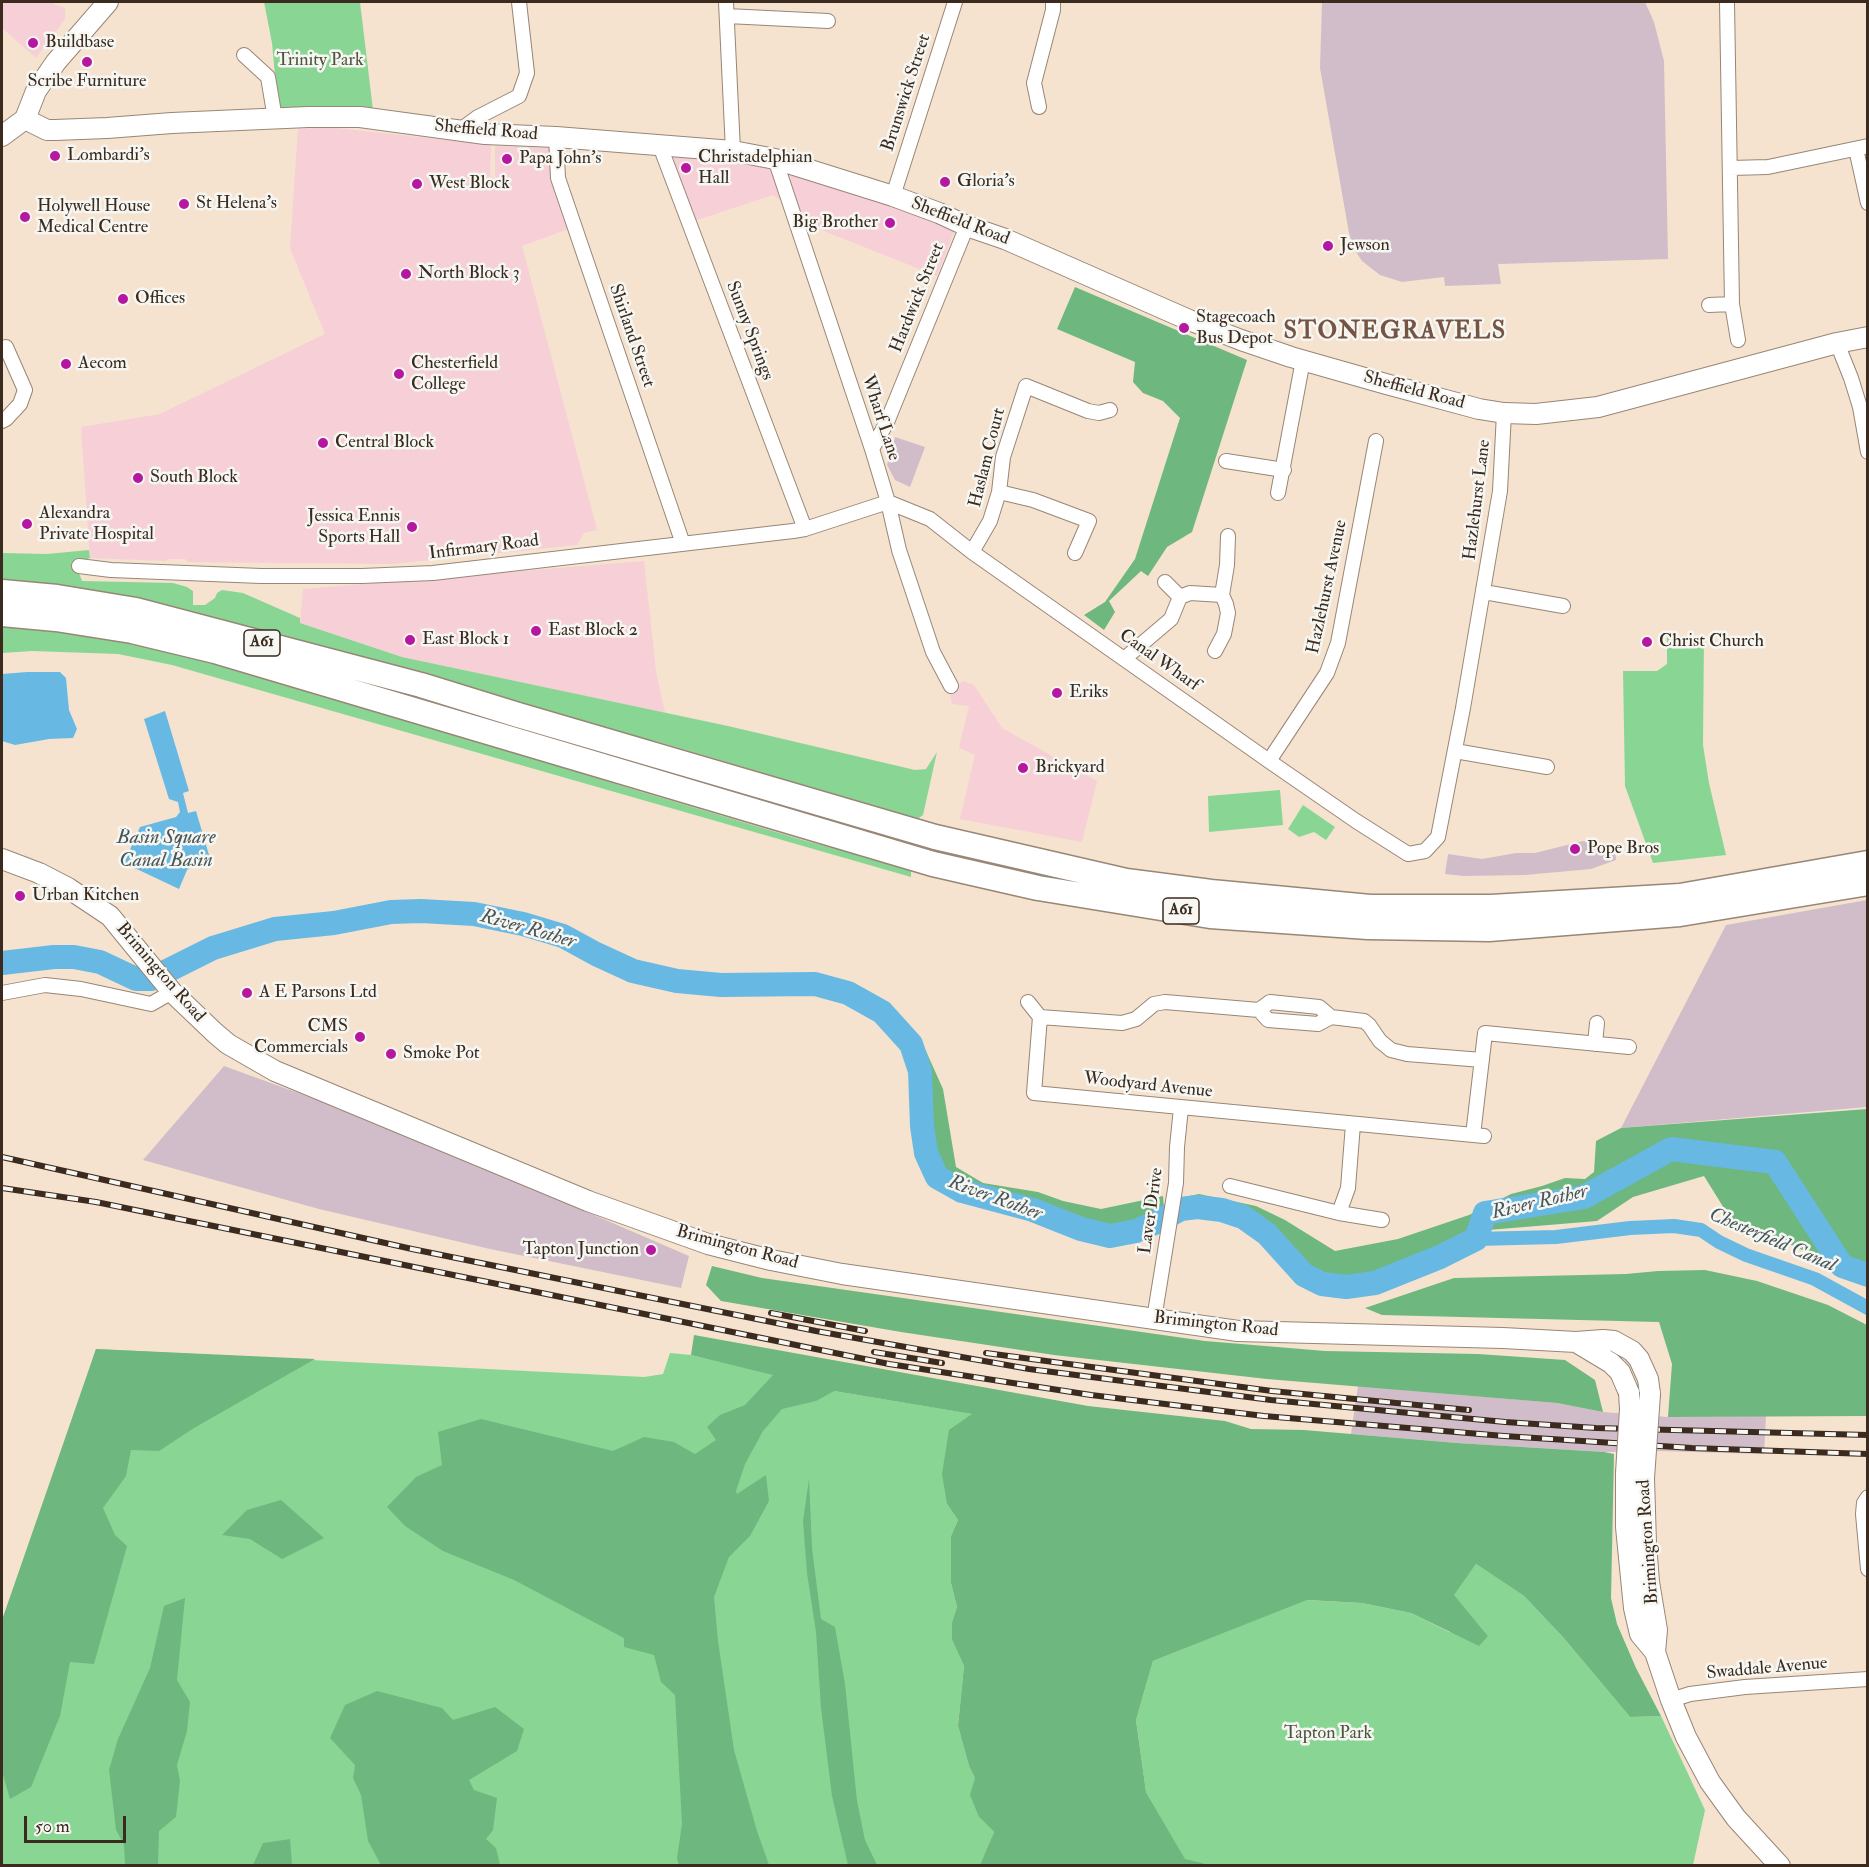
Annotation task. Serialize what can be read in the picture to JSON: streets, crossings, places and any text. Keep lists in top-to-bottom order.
{
  "streets": {
    "highway": ["A61"],
    "main road": ["Sheffield Road", "Brimington Road"],
    "street": [
      "Brunswick Street",
      "Hardwick Street",
      "Sunny Springs",
      "Shirland Street",
      "Wharf Lane",
      "Haslam Court",
      "Hazlehurst Lane",
      "Infirmary Road",
      "Hazlehurst Avenue",
      "Canal Wharf",
      "Woodyard Avenue",
      "Laver Drive",
      "Swaddale Avenue"
    ]
  },
  "crossings": [
    ["Brunswick Street", "Sheffield Road"],
    ["Sheffield Road", "Hardwick Street"],
    ["Sheffield Road", "Sunny Springs"],
    ["Sheffield Road", "Shirland Street"],
    ["Sheffield Road", "Wharf Lane"],
    ["Sheffield Road", "Hazlehurst Lane"],
    ["Hardwick Street", "Wharf Lane"],
    ["Sunny Springs", "Infirmary Road"],
    ["Shirland Street", "Infirmary Road"],
    ["Wharf Lane", "Infirmary Road"],
    ["Wharf Lane", "Canal Wharf"],
    ["Haslam Court", "Canal Wharf"],
    ["Hazlehurst Lane", "Canal Wharf"],
    ["Infirmary Road", "Canal Wharf"],
    ["Hazlehurst Avenue", "Canal Wharf"],
    ["Brimington Road", "Laver Drive"],
    ["Brimington Road", "Swaddale Avenue"],
    ["Woodyard Avenue", "Laver Drive"]
  ],
  "districts": ["STONEGRAVELS"],
  "water": ["Basin Square Canal Basin", "River Rother", "Chesterfield Canal"],
  "parks": ["Trinity Park", "Tapton Park"],
  "places": [
    "Buildbase",
    "Scribe Furniture",
    "Lombardi's",
    "Papa John's",
    "Christadelphian Hall",
    "Gloria's",
    "West Block",
    "St Helena's",
    "Holywell House Medical Centre",
    "Big Brother",
    "Jewson",
    "North Block 3",
    "Offices",
    "Stagecoach Bus Depot",
    "Aecom",
    "Chesterfield College",
    "Central Block",
    "South Block",
    "Alexandra Private Hospital",
    "Jessica Ennis Sports Hall",
    "East Block 2",
    "East Block 1",
    "Christ Church",
    "Eriks",
    "Brickyard",
    "Pope Bros",
    "Urban Kitchen",
    "A E Parsons Ltd",
    "CMS Commercials",
    "Smoke Pot",
    "Tapton Junction"
  ],
  "scale_bar": "50 m"
}
